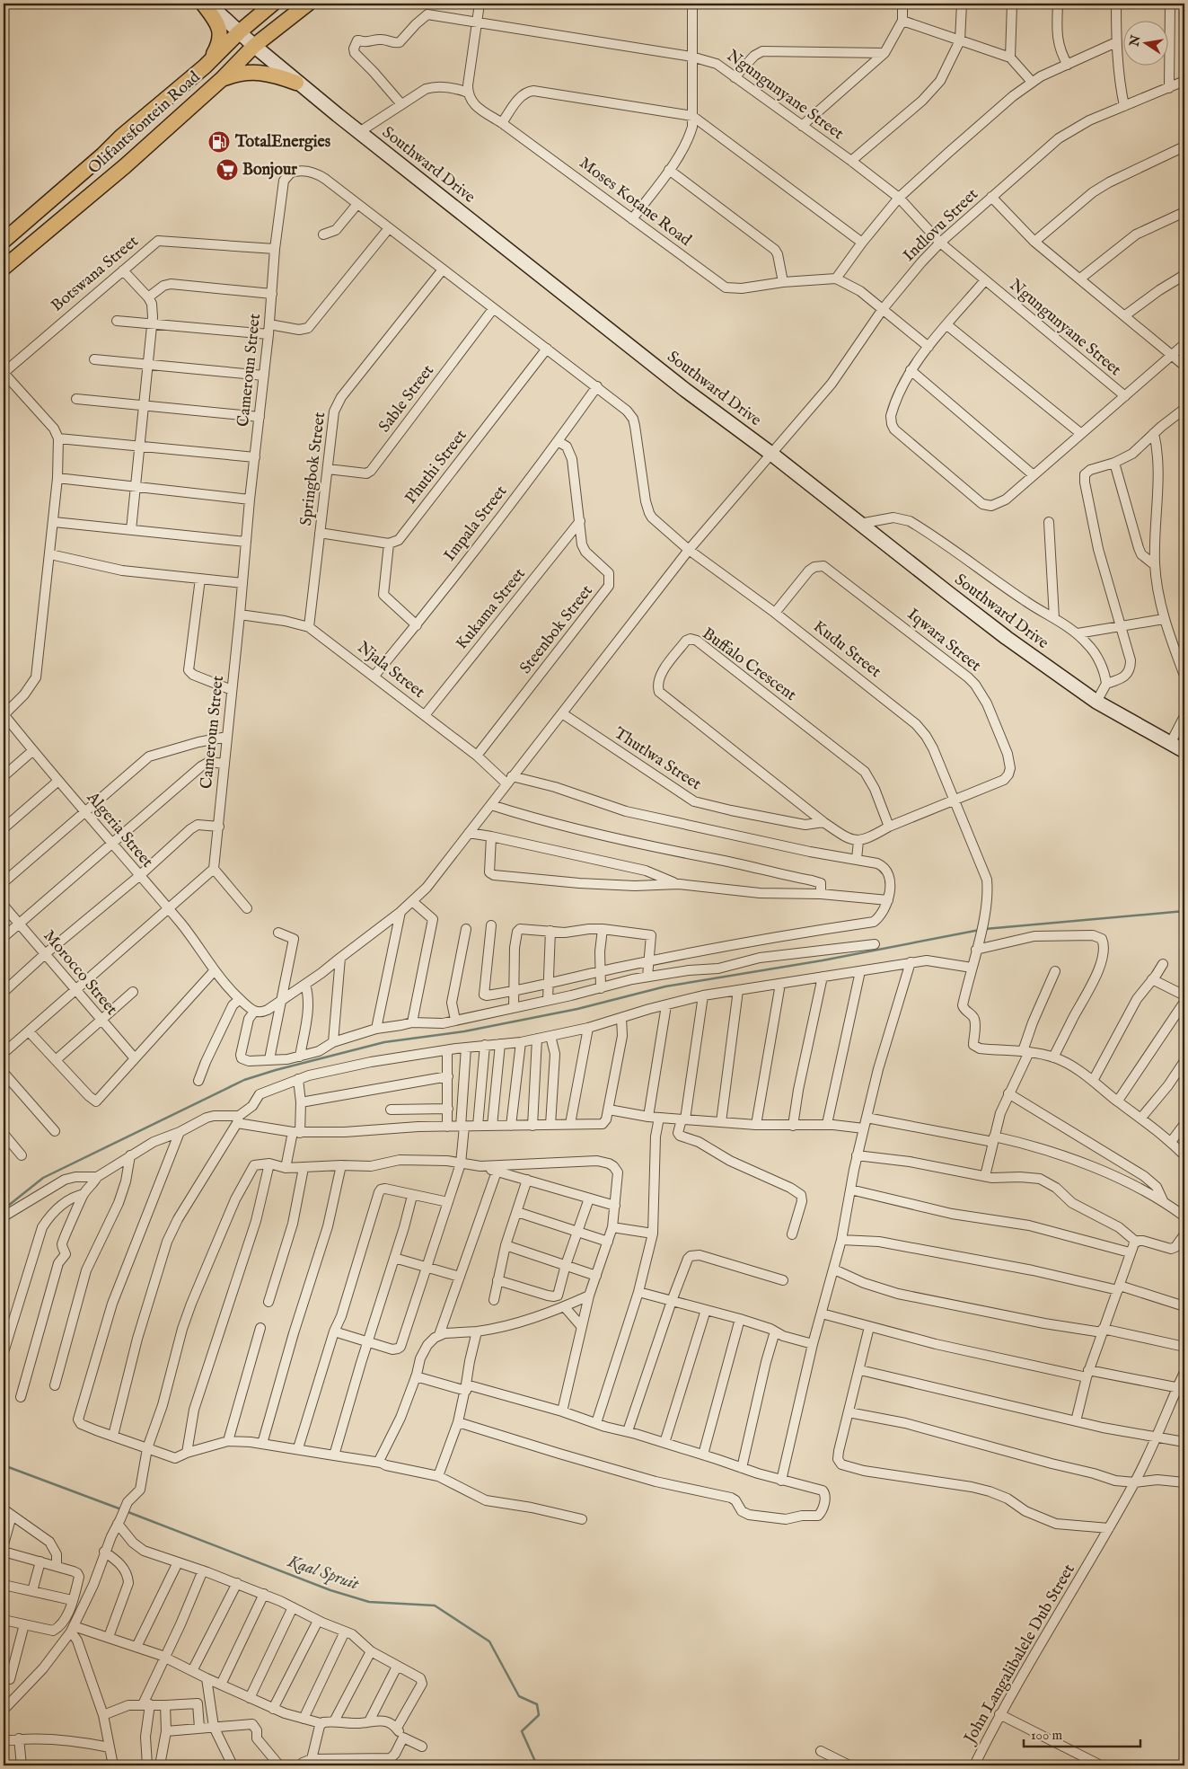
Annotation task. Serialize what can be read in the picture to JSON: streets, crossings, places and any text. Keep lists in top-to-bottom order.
{
  "streets": {
    "main road": ["Olifantsfontein Road", "Southward Drive"],
    "street": [
      "Ngungunyane Street",
      "Moses Kotane Road",
      "Indlovu Street",
      "Botswana Street",
      "Cameroun Street",
      "Sable Street",
      "Phuthi Street",
      "Springbok Street",
      "Impala Street",
      "Kukama Street",
      "Steenbok Street",
      "Iqwara Street",
      "Kudu Street",
      "Buffalo Crescent",
      "Njala Street",
      "Thutlwa Street",
      "Algeria Street",
      "Morocco Street",
      "John Langalibalele Dub Street"
    ]
  },
  "crossings": [
    ["Ngungunyane Street", "Indlovu Street"],
    ["Olifantsfontein Road", "Southward Drive"],
    ["Southward Drive", "Indlovu Street"],
    ["Indlovu Street", "Cameroun Street"],
    ["Indlovu Street", "Kudu Street"],
    ["Indlovu Street", "Njala Street"],
    ["Indlovu Street", "Thutlwa Street"],
    ["Indlovu Street", "Algeria Street"],
    ["Botswana Street", "Cameroun Street"],
    ["Cameroun Street", "Sable Street"],
    ["Cameroun Street", "Phuthi Street"],
    ["Cameroun Street", "Springbok Street"],
    ["Cameroun Street", "Impala Street"],
    ["Cameroun Street", "Kudu Street"],
    ["Cameroun Street", "Njala Street"],
    ["Sable Street", "Springbok Street"],
    ["Springbok Street", "Njala Street"],
    ["Impala Street", "Steenbok Street"],
    ["Impala Street", "Njala Street"],
    ["Kukama Street", "Steenbok Street"],
    ["Kukama Street", "Njala Street"],
    ["Steenbok Street", "Njala Street"],
    ["Iqwara Street", "Kudu Street"],
    ["Buffalo Crescent", "Thutlwa Street"]
  ],
  "water": ["Kaal Spruit"],
  "places": {
    "fuel station": ["TotalEnergies"],
    "supermarket": ["Bonjour"]
  },
  "scale_bar": "100 m",
  "north": "left"
}
